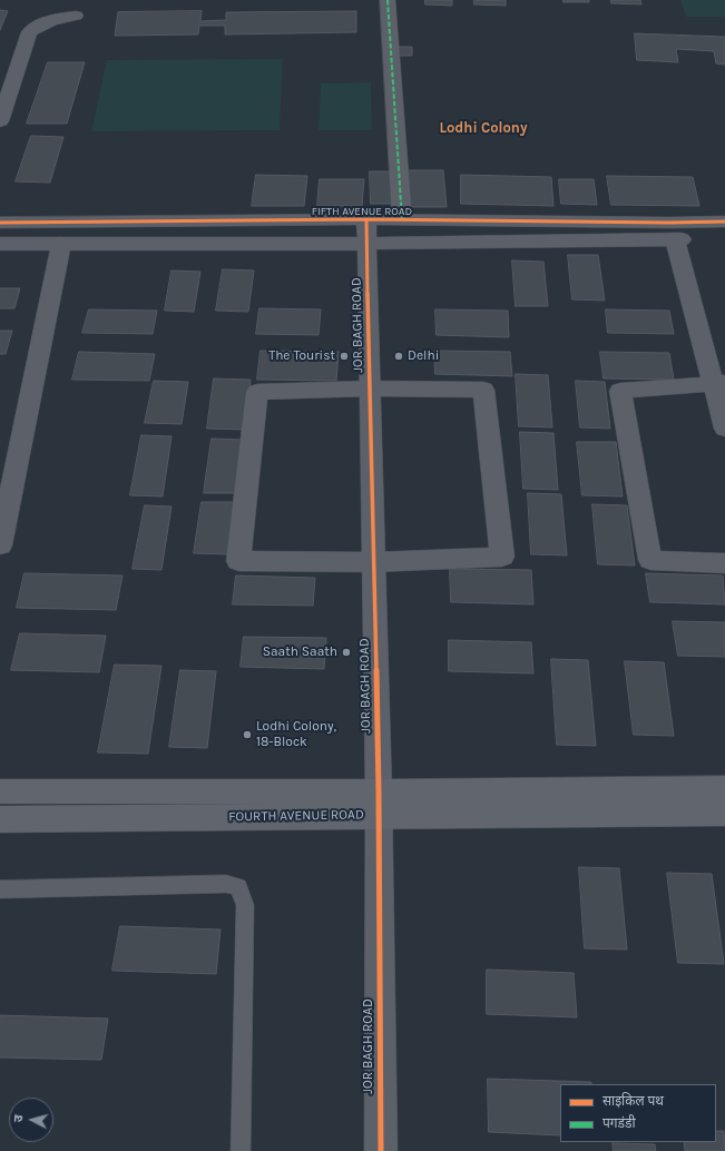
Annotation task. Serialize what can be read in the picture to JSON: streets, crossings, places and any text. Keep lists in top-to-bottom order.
{
  "streets": {
    "main road": ["FOURTH AVENUE ROAD"],
    "street": ["FIFTH AVENUE ROAD", "JOR BAGH ROAD"]
  },
  "crossings": [
    ["FIFTH AVENUE ROAD", "JOR BAGH ROAD"],
    ["JOR BAGH ROAD", "FOURTH AVENUE ROAD"]
  ],
  "districts": ["Lodhi Colony"],
  "places": [
    "The Tourist",
    "Delhi",
    "Saath Saath",
    "Lodhi Colony, 18-Block"
  ],
  "legend": ["साइकिल पथ", "पगडंडी"],
  "north": "left"
}
